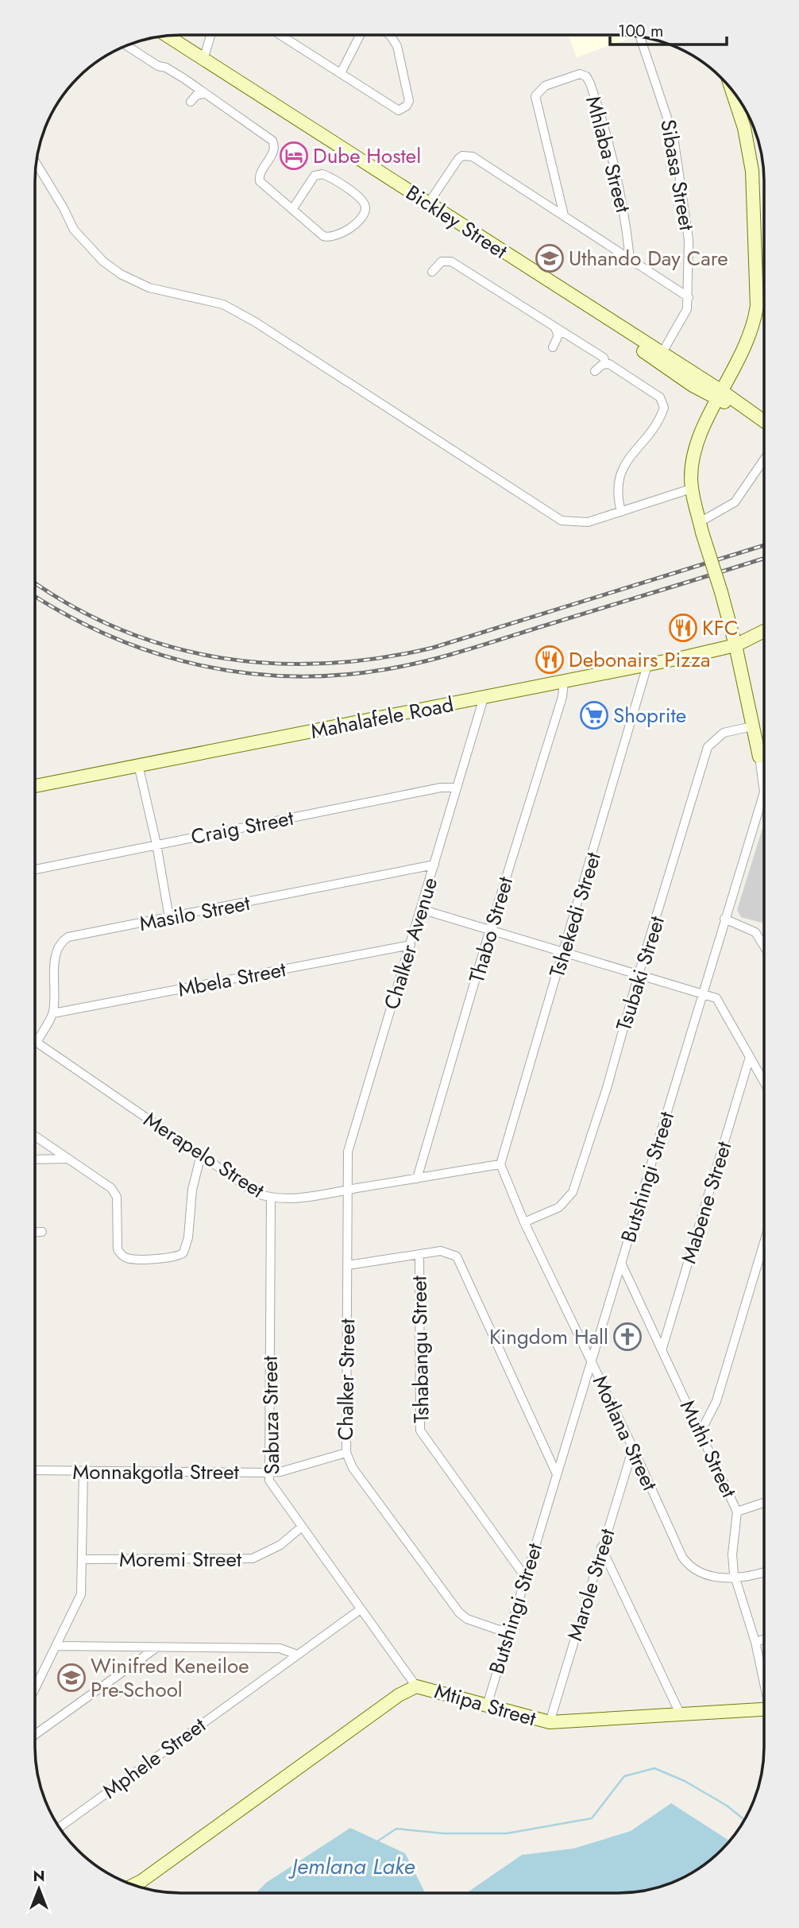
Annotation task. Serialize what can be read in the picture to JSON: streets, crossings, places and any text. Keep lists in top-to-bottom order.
{
  "streets": {
    "street": [
      "Mhlaba Street",
      "Sibasa Street",
      "Bickley Street",
      "Mahalafele Road",
      "Craig Street",
      "Masilo Street",
      "Tshekedi Street",
      "Thabo Street",
      "Chalker Avenue",
      "Tsubaki Street",
      "Mbela Street",
      "Merapelo Street",
      "Butshingi Street",
      "Mabene Street",
      "Tshabangu Street",
      "Chalker Street",
      "Sabuza Street",
      "Motlana Street",
      "Muthi Street",
      "Monnakgotla Street",
      "Moremi Street",
      "Marole Street",
      "Mtipa Street",
      "Mphele Street"
    ]
  },
  "crossings": [
    ["Sibasa Street", "Bickley Street"],
    ["Mahalafele Road", "Tshekedi Street"],
    ["Mahalafele Road", "Thabo Street"],
    ["Mahalafele Road", "Chalker Avenue"],
    ["Mahalafele Road", "Butshingi Street"],
    ["Craig Street", "Chalker Avenue"],
    ["Masilo Street", "Chalker Avenue"],
    ["Masilo Street", "Mbela Street"],
    ["Masilo Street", "Merapelo Street"],
    ["Tshekedi Street", "Merapelo Street"],
    ["Tshekedi Street", "Motlana Street"],
    ["Thabo Street", "Merapelo Street"],
    ["Chalker Avenue", "Mbela Street"],
    ["Chalker Avenue", "Merapelo Street"],
    ["Chalker Avenue", "Chalker Street"],
    ["Tsubaki Street", "Butshingi Street"],
    ["Tsubaki Street", "Motlana Street"],
    ["Merapelo Street", "Chalker Street"],
    ["Merapelo Street", "Sabuza Street"],
    ["Merapelo Street", "Motlana Street"],
    ["Butshingi Street", "Tshabangu Street"],
    ["Butshingi Street", "Chalker Street"],
    ["Butshingi Street", "Motlana Street"],
    ["Butshingi Street", "Muthi Street"],
    ["Butshingi Street", "Mtipa Street"],
    ["Mabene Street", "Muthi Street"],
    ["Chalker Street", "Monnakgotla Street"],
    ["Sabuza Street", "Monnakgotla Street"],
    ["Sabuza Street", "Moremi Street"],
    ["Sabuza Street", "Mtipa Street"],
    ["Sabuza Street", "Mphele Street"],
    ["Motlana Street", "Muthi Street"],
    ["Motlana Street", "Marole Street"],
    ["Marole Street", "Mtipa Street"]
  ],
  "water": ["Jemlana Lake"],
  "places": {
    "hotel": ["Dube Hostel"],
    "school or university": ["Uthando Day Care", "Winifred Keneiloe Pre-School"],
    "restaurant": ["KFC", "Debonairs Pizza"],
    "supermarket": ["Shoprite"],
    "church": ["Kingdom Hall"]
  },
  "scale_bar": "100 m",
  "north": "top"
}
